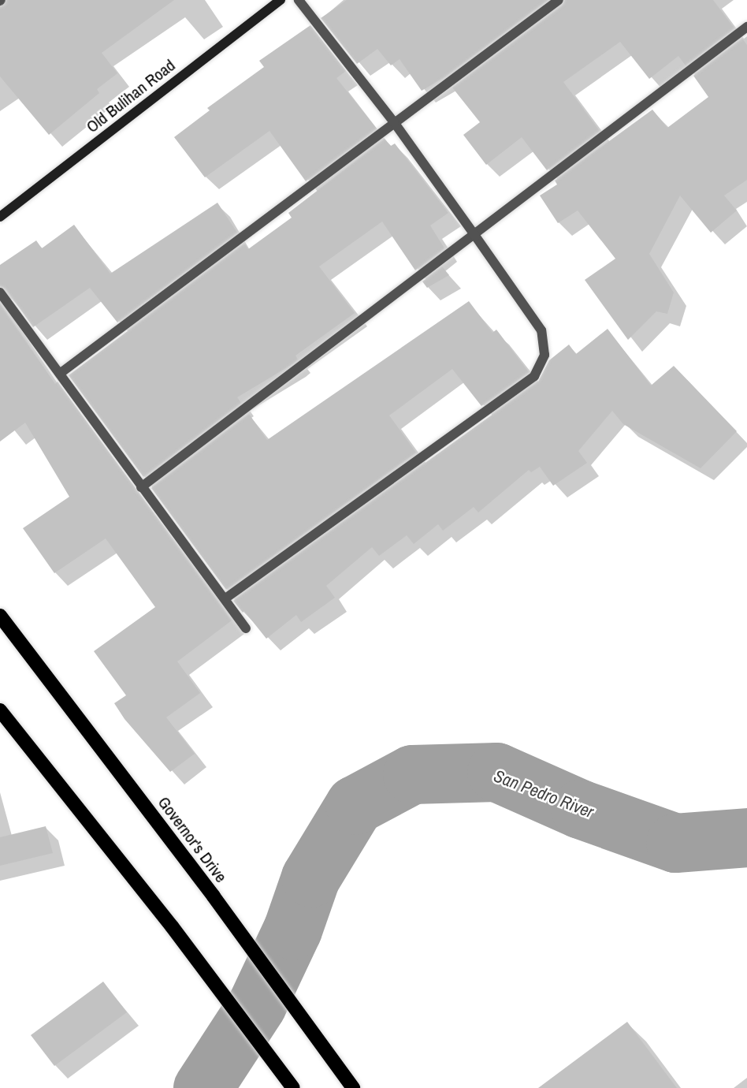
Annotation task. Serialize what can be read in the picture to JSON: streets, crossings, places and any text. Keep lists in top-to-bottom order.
{
  "streets": {
    "highway": ["Governor's Drive"],
    "street": ["Old Bulihan Road"]
  },
  "water": ["San Pedro River"]
}
